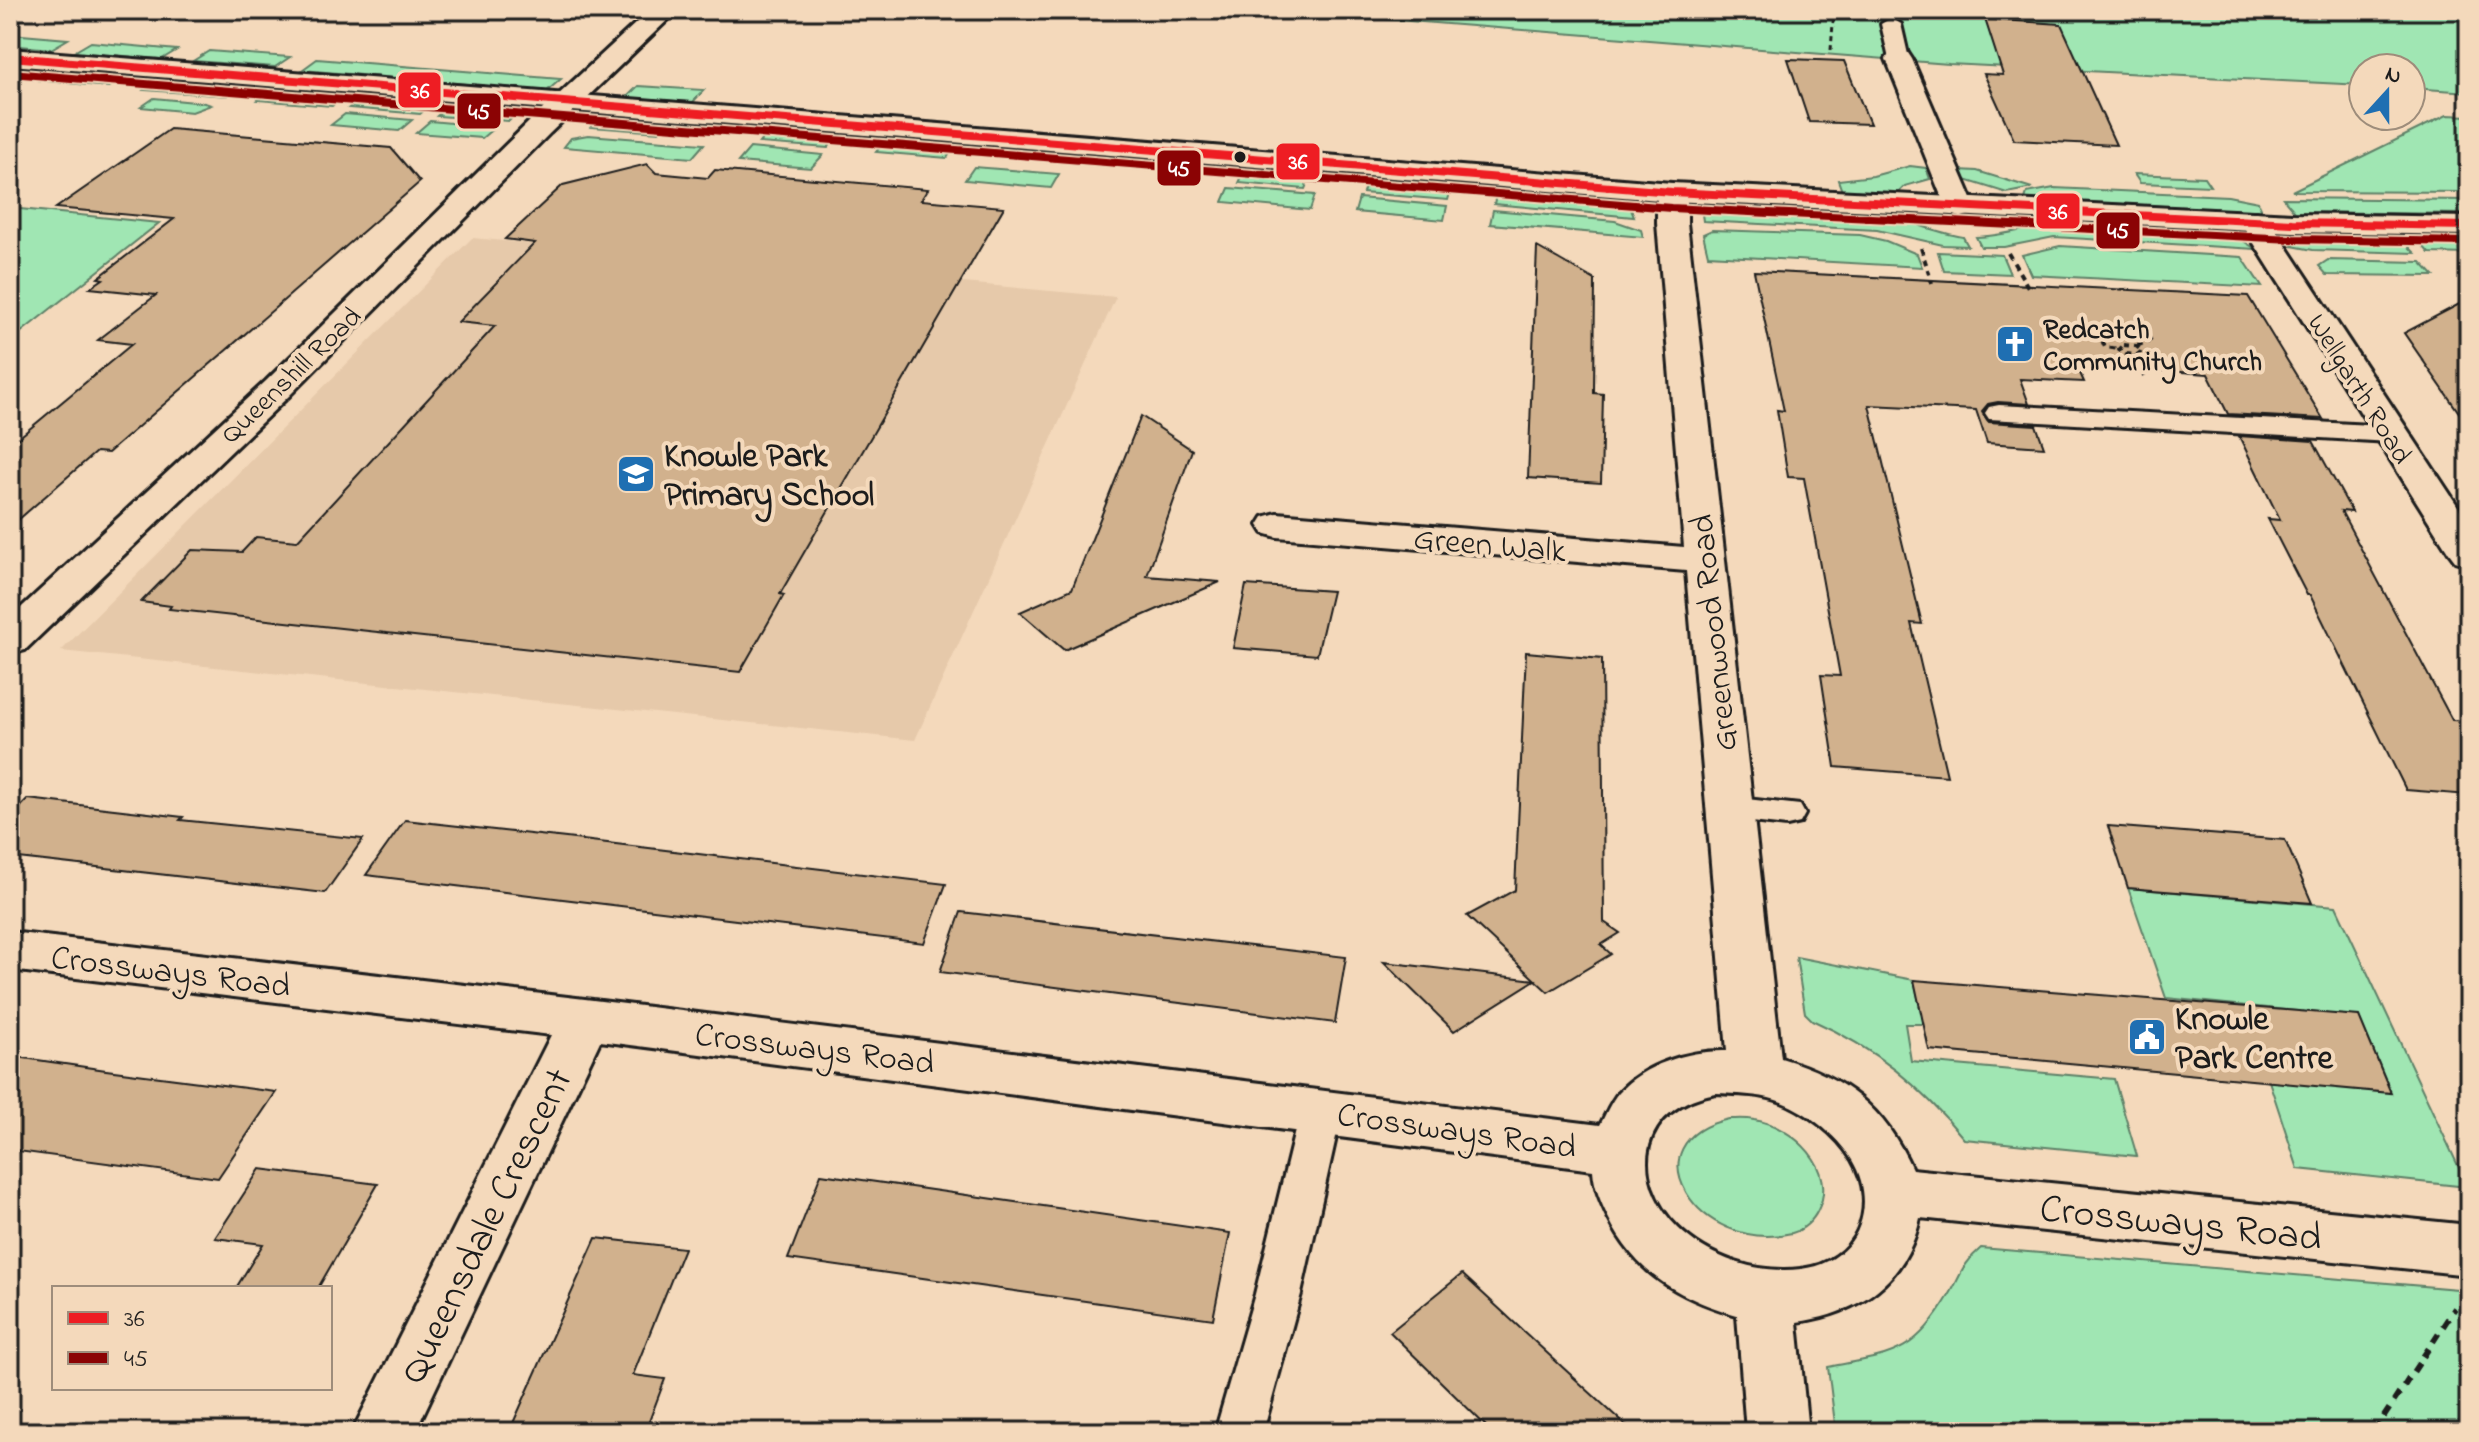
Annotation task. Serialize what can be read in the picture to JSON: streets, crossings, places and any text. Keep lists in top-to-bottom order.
{
  "streets": {
    "street": [
      "Queenshill Road",
      "Wellgarth Road",
      "Green Walk",
      "Greenwood Road",
      "Crossways Road",
      "Queensdale Crescent"
    ]
  },
  "crossings": [
    ["Green Walk", "Greenwood Road"],
    ["Greenwood Road", "Crossways Road"],
    ["Crossways Road", "Queensdale Crescent"]
  ],
  "places": {
    "church": ["Redcatch Community Church"],
    "school or university": ["Knowle Park Primary School"],
    "public building": ["Knowle Park Centre"]
  },
  "lines": ["transit line 36", "transit line 45"],
  "legend": ["36", "45"],
  "north": "top"
}
